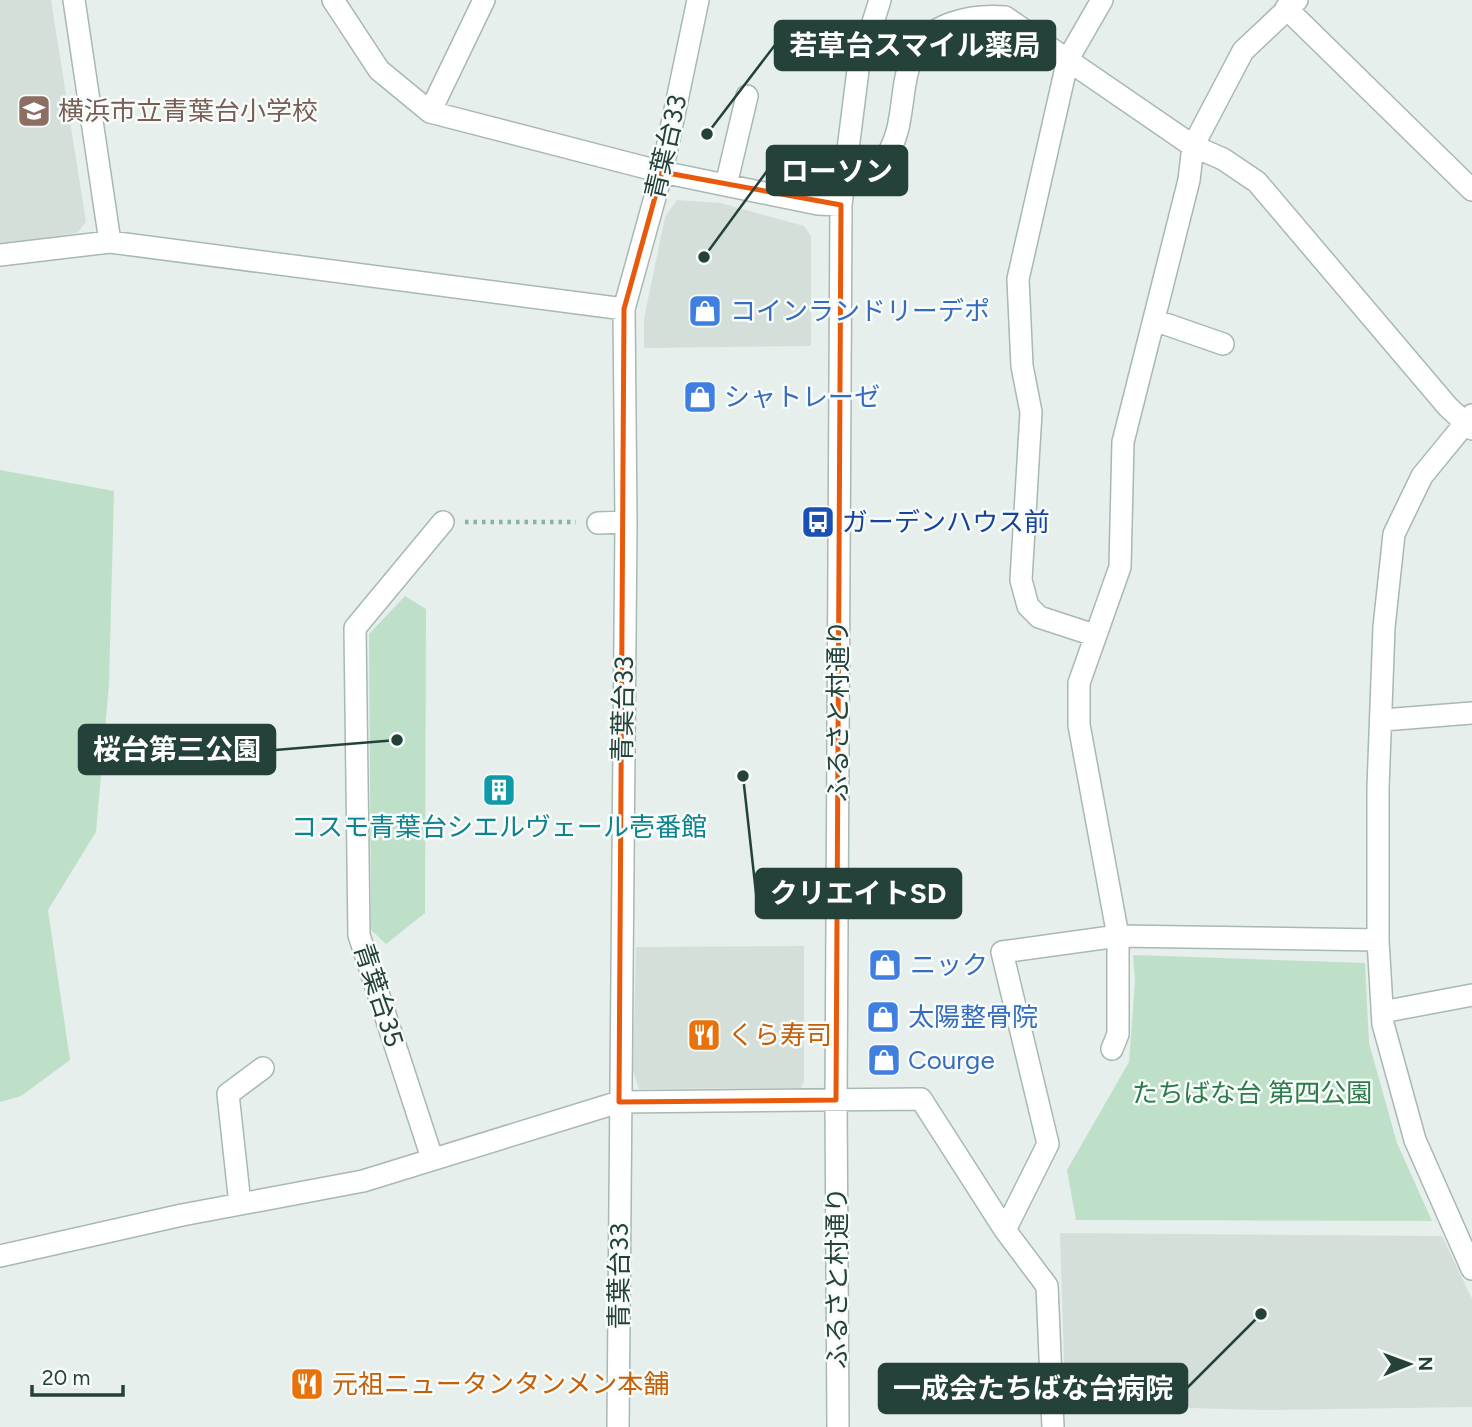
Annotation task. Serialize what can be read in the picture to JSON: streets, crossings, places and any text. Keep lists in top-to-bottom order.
{
  "streets": {
    "street": ["青葉台33", "ふるさと村通り", "青葉台35"]
  },
  "parks": ["たちばな台 第四公園"],
  "places": {
    "school or university": ["横浜市立青葉台小学校"],
    "other": [
      "若草台スマイル薬局",
      "ローソン",
      "桜台第三公園",
      "クリエイトSD",
      "一成会たちばな台病院"
    ],
    "shop": [
      "コインランドリーデポ",
      "シャトレーゼ",
      "ニック",
      "太陽整骨院",
      "Courge"
    ],
    "bus stop": ["ガーデンハウス前"],
    "building": ["コスモ青葉台シエルヴェール壱番館"],
    "restaurant": ["くら寿司", "元祖ニュータンタンメン本舗"]
  },
  "scale_bar": "20 m",
  "north": "right"
}
